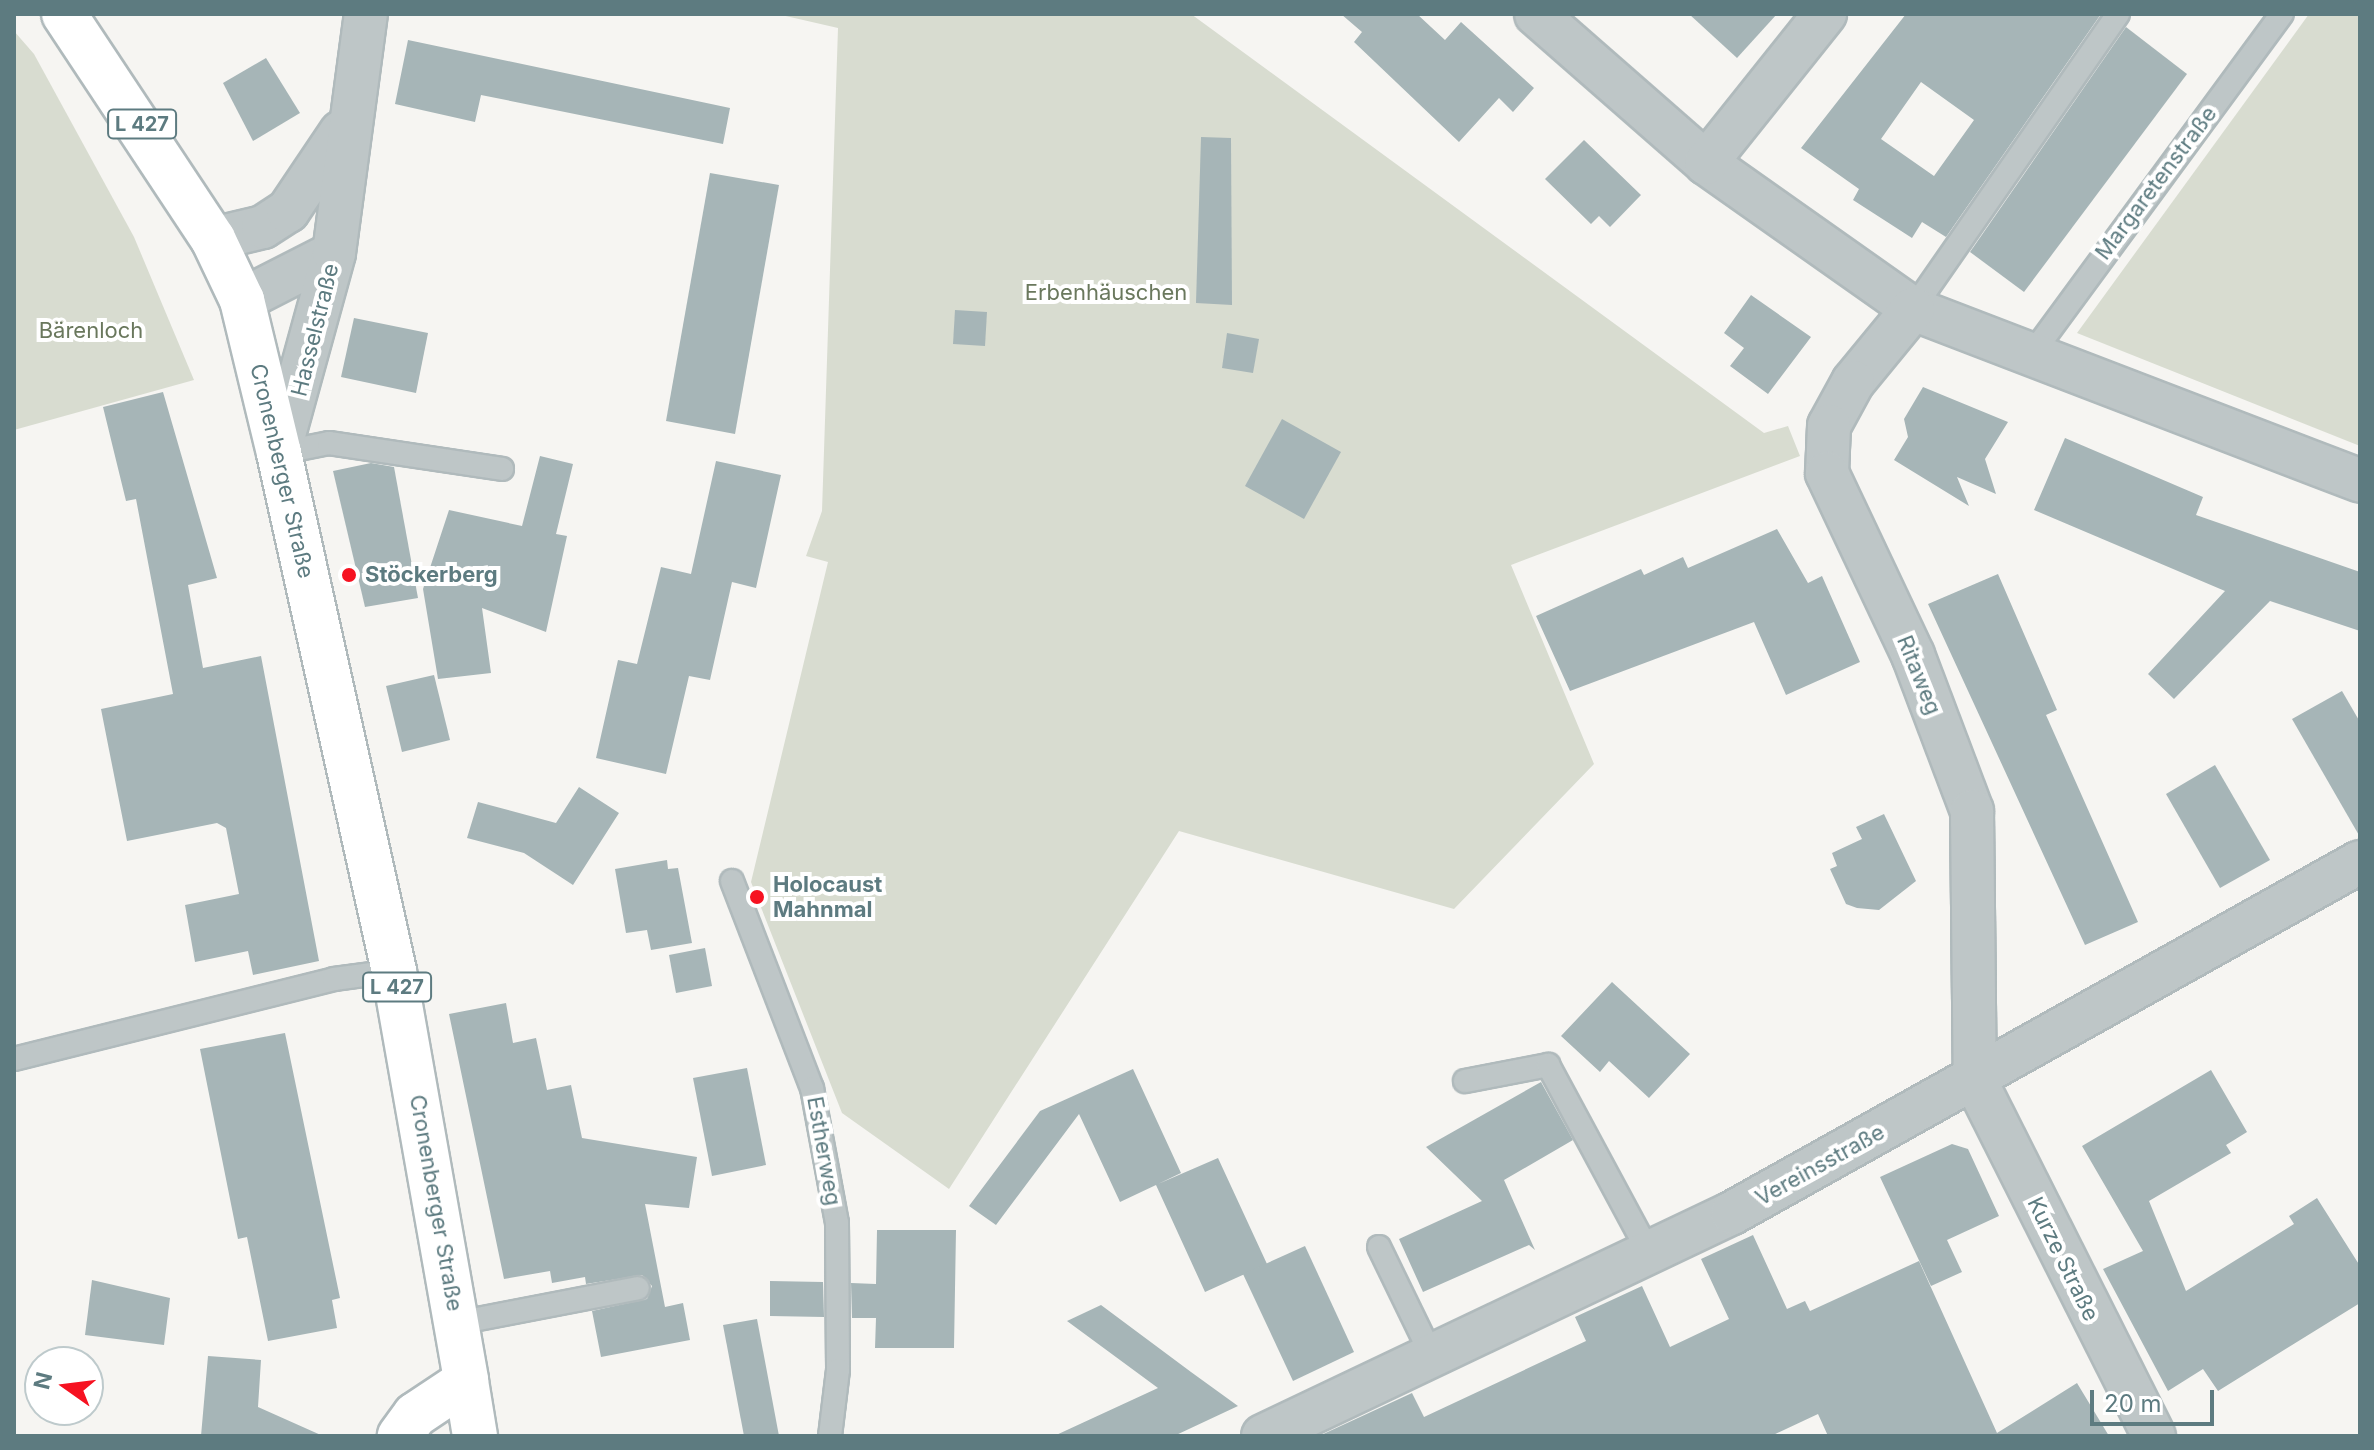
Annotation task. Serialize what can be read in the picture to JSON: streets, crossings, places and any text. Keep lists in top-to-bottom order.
{
  "streets": {
    "main road": ["L 427", "Cronenberger Straße"],
    "street": [
      "Hasselstraße",
      "Ritaweg",
      "Vereinsstraße",
      "Kurze Straße"
    ],
    "lane": ["Margaretenstraße", "Estherweg"]
  },
  "crossings": [
    ["Hasselstraße", "Cronenberger Straße"],
    ["Ritaweg", "Vereinsstraße"],
    ["Ritaweg", "Kurze Straße"],
    ["Vereinsstraße", "Kurze Straße"]
  ],
  "parks": ["Erbenhäuschen", "Bärenloch"],
  "places": ["Stöckerberg", "Holocaust Mahnmal"],
  "scale_bar": "20 m",
  "north": "left"
}
